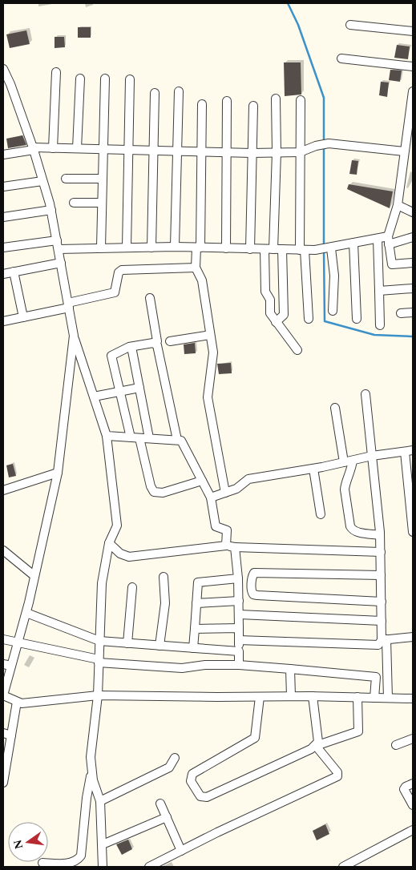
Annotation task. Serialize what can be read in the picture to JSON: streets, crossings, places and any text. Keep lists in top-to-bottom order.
{
  "north": "left"
}
